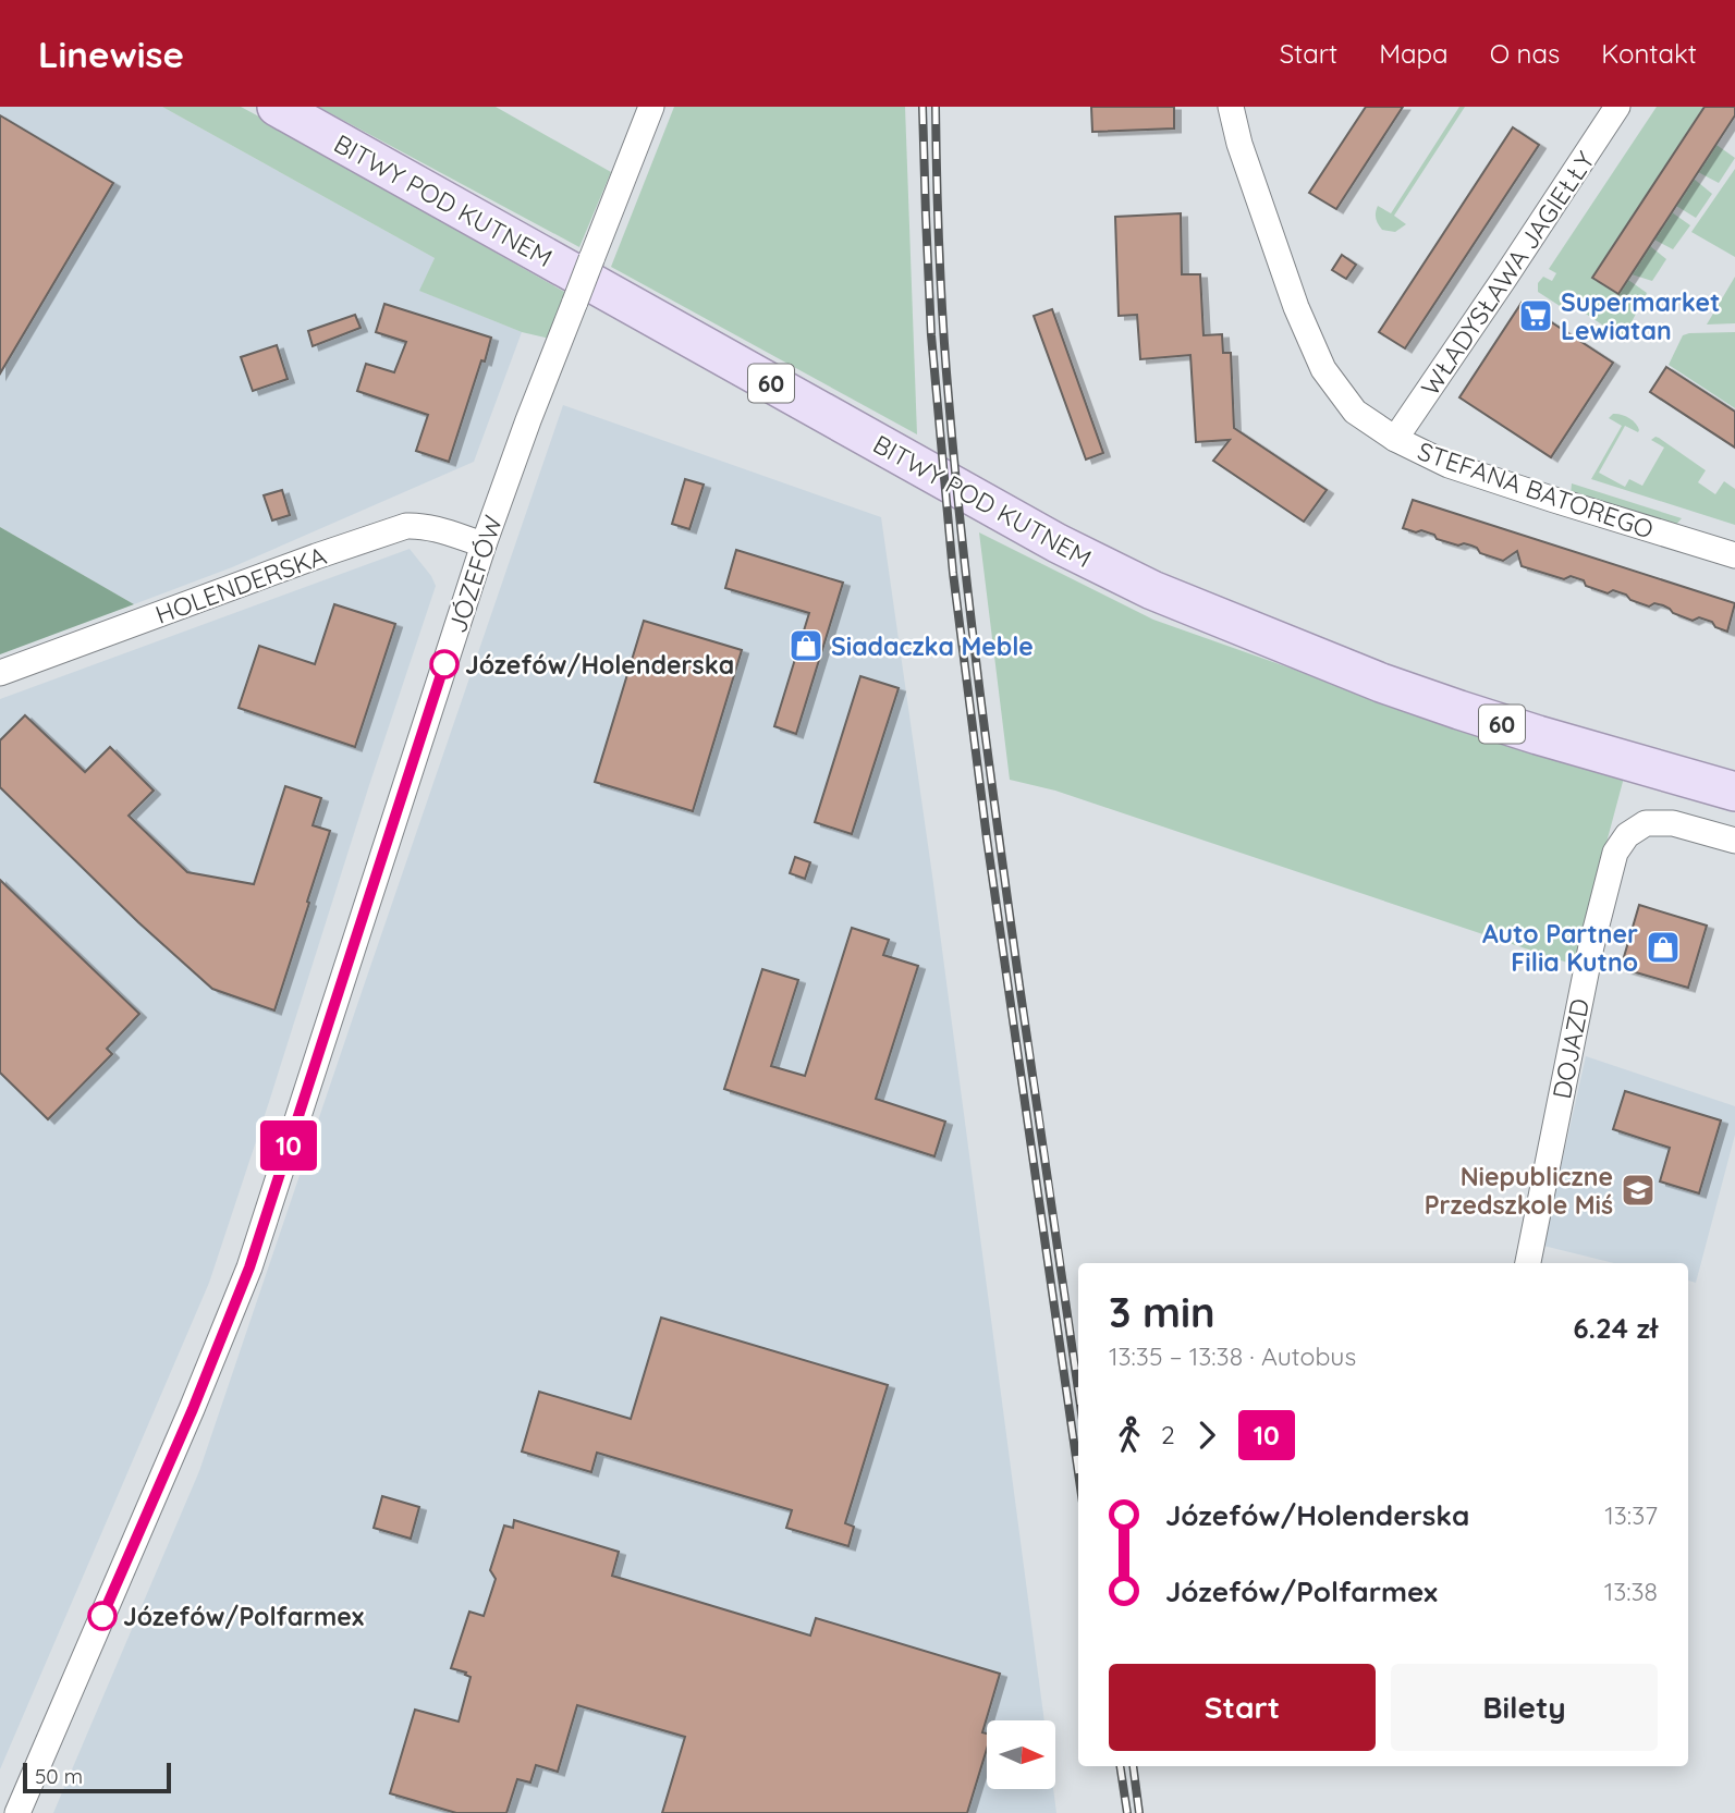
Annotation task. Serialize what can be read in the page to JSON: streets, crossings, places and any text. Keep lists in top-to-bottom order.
{
  "streets": {
    "main road": ["BITWY POD KUTNEM", "60"],
    "street": [
      "WŁADYSŁAWA JAGIEŁŁY",
      "STEFANA BATOREGO",
      "JÓZEFÓW",
      "HOLENDERSKA",
      "DOJAZD"
    ]
  },
  "crossings": [
    ["WŁADYSŁAWA JAGIEŁŁY", "STEFANA BATOREGO"],
    ["JÓZEFÓW", "HOLENDERSKA"]
  ],
  "places": {
    "supermarket": ["Supermarket Lewiatan"],
    "shop": ["Siadaczka Meble", "Auto Partner Filia Kutno"],
    "other": ["Józefów/Holenderska", "Józefów/Polfarmex"],
    "school or university": ["Niepubliczne Przedszkole Miś"]
  },
  "lines": ["bus line 10"],
  "scale_bar": "50 m",
  "north": "right",
  "page": {
    "header": "Linewise",
    "nav": [
      "Start",
      "Mapa",
      "O nas",
      "Kontakt"
    ],
    "on_map": "10",
    "heading": ["3 min", "13:35 – 13:38 · Autobus", "6.24 zł"],
    "legs": ["2", "10"],
    "list": [
      {
        "name": "Józefów/Holenderska",
        "value": "13:37"
      },
      {
        "name": "Józefów/Polfarmex",
        "value": "13:38"
      }
    ],
    "buttons": ["Start", "Bilety"],
    "scale": "50 m"
  }
}
